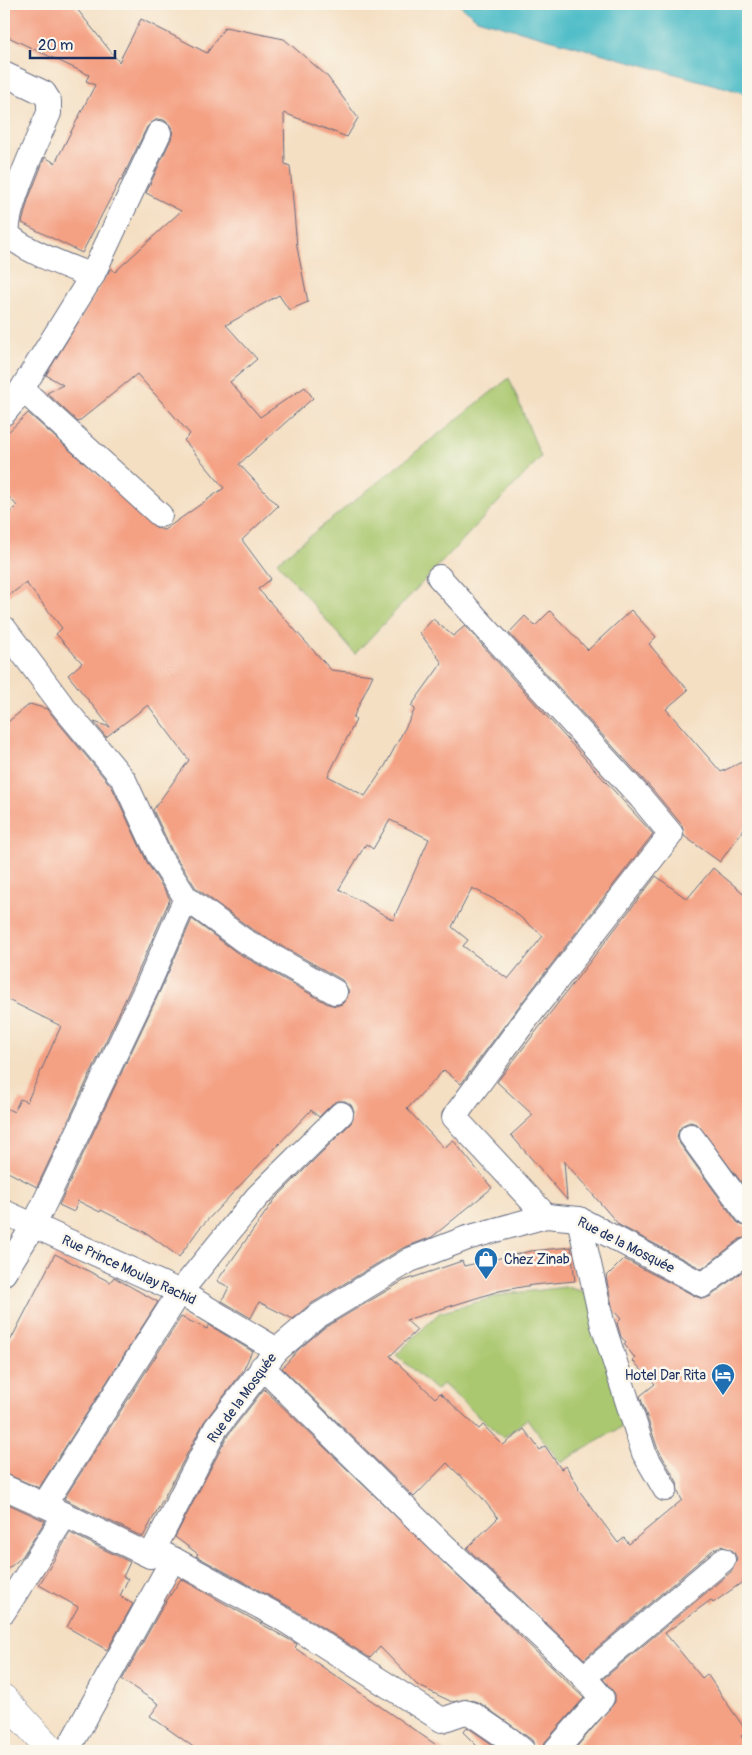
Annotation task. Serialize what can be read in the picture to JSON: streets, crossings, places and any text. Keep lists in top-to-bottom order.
{
  "streets": {
    "street": ["Rue de la Mosquée", "Rue Prince Moulay Rachid"]
  },
  "crossings": [
    ["Rue de la Mosquée", "Rue Prince Moulay Rachid"]
  ],
  "places": {
    "shop": ["Chez Zinab"],
    "hotel": ["Hotel Dar Rita"]
  },
  "scale_bar": "20 m"
}
